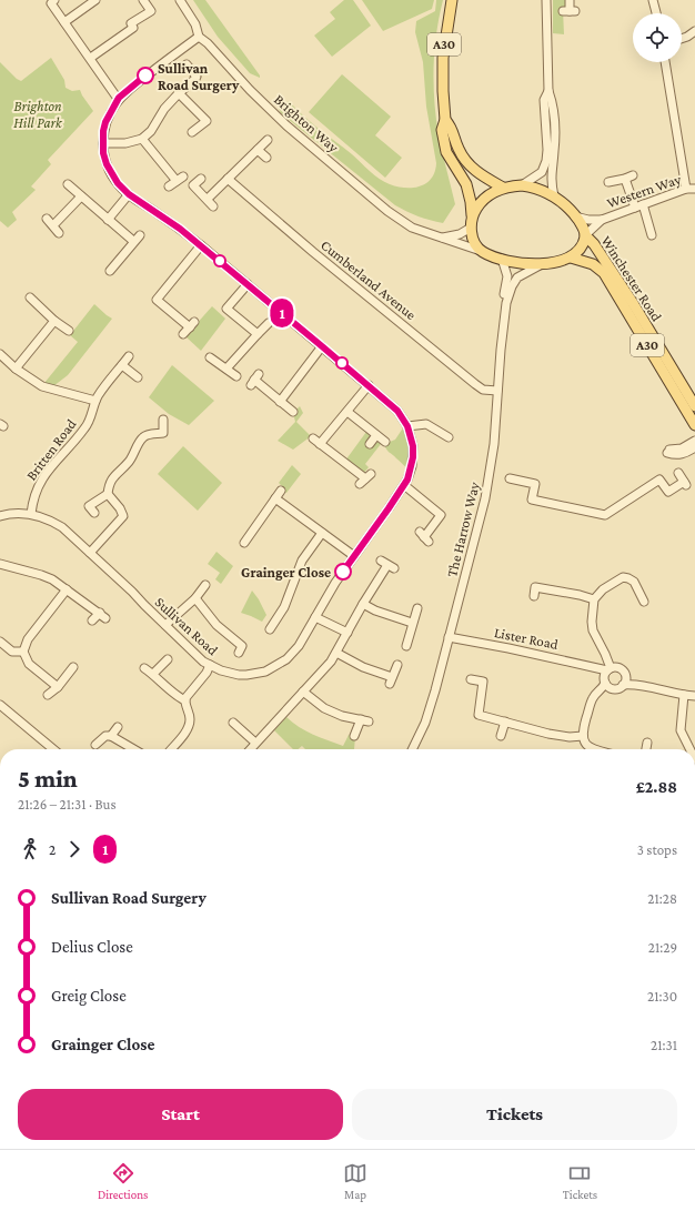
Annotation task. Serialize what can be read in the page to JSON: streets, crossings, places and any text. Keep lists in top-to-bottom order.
{
  "streets": {
    "main road": ["A30", "Winchester Road"],
    "street": [
      "Brighton Way",
      "Western Way",
      "Cumberland Avenue",
      "Britten Road",
      "The Harrow Way",
      "Sullivan Road",
      "Lister Road"
    ]
  },
  "crossings": [
    ["A30", "Brighton Way"],
    ["A30", "Western Way"],
    ["A30", "Winchester Road"],
    ["A30", "The Harrow Way"],
    ["Brighton Way", "Western Way"],
    ["Brighton Way", "Winchester Road"],
    ["Brighton Way", "The Harrow Way"],
    ["Brighton Way", "Sullivan Road"],
    ["Western Way", "Winchester Road"],
    ["Western Way", "The Harrow Way"],
    ["Winchester Road", "The Harrow Way"],
    ["Cumberland Avenue", "The Harrow Way"],
    ["Britten Road", "Sullivan Road"],
    ["The Harrow Way", "Lister Road"]
  ],
  "parks": ["Brighton Hill Park"],
  "places": ["Sullivan Road Surgery", "Grainger Close"],
  "lines": ["bus line 1"],
  "page": {
    "on_map": "1",
    "heading": ["5 min", "21:26 – 21:31 · Bus", "£2.88"],
    "legs": ["2", "1", "3 stops"],
    "list": [
      {
        "name": "Sullivan Road Surgery",
        "value": "21:28"
      },
      {
        "name": "Delius Close",
        "value": "21:29"
      },
      {
        "name": "Greig Close",
        "value": "21:30"
      },
      {
        "name": "Grainger Close",
        "value": "21:31"
      }
    ],
    "buttons": ["Start", "Tickets"],
    "tabs": ["Directions", "Map", "Tickets"]
  }
}
